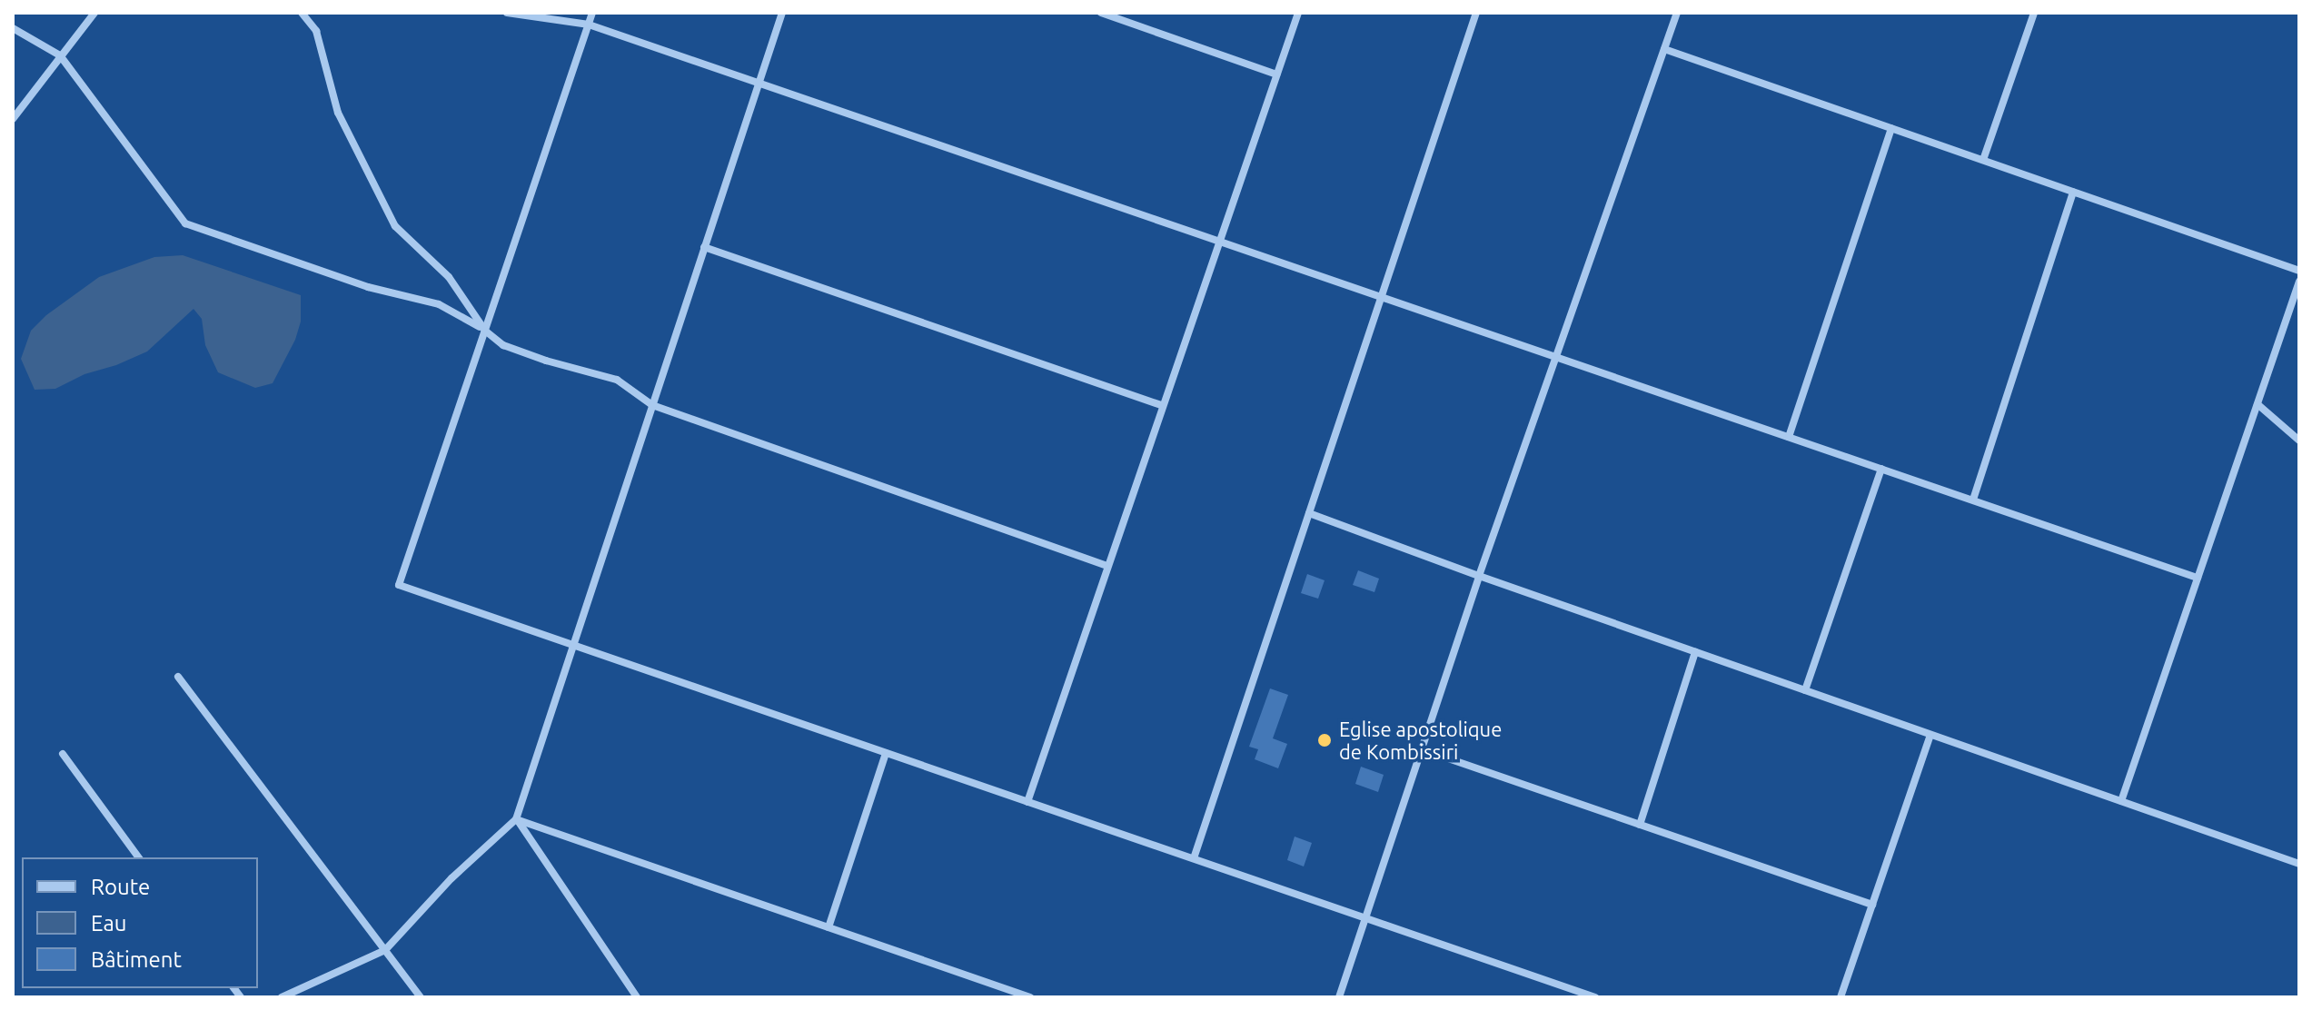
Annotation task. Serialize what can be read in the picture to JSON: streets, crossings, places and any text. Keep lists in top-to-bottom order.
{
  "places": ["Eglise apostolique de Kombissiri"],
  "legend": ["Route", "Eau", "Bâtiment"]
}
